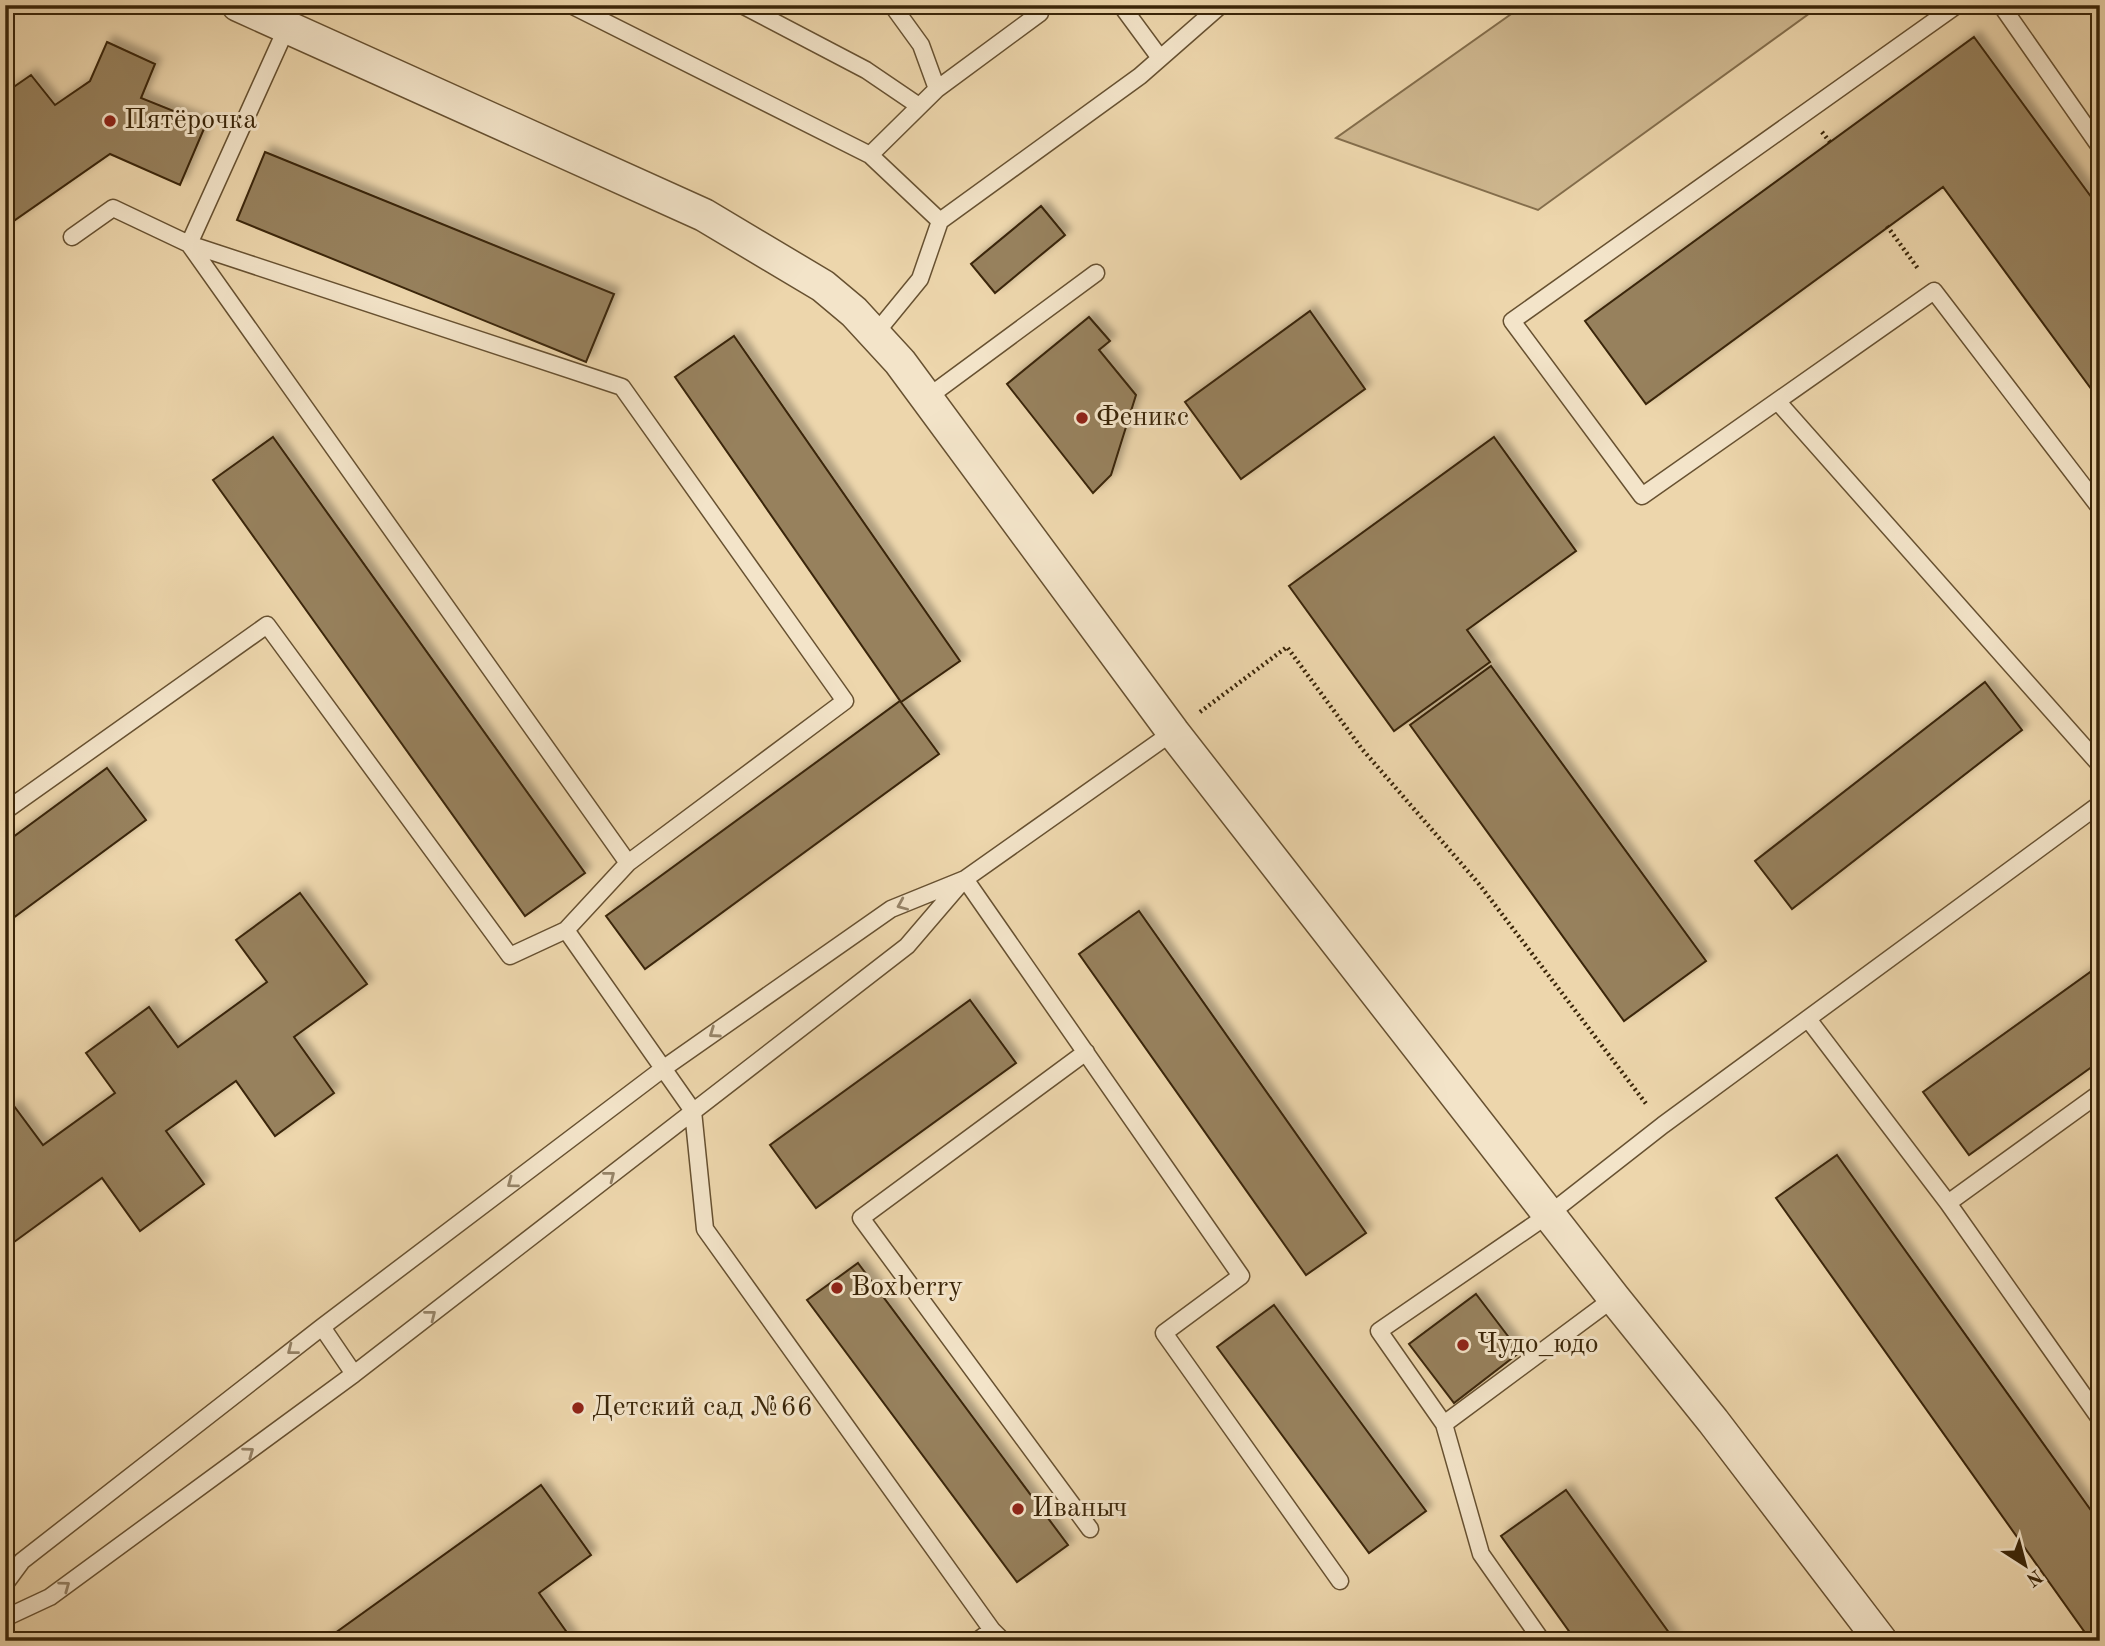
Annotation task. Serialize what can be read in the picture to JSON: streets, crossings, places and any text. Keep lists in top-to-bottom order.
{
  "places": [
    "Пятёрочка",
    "Феникс",
    "Boxberry",
    "Чудо_юдо",
    "Детский сад №66",
    "Иваныч"
  ],
  "north": "bottom right"
}
